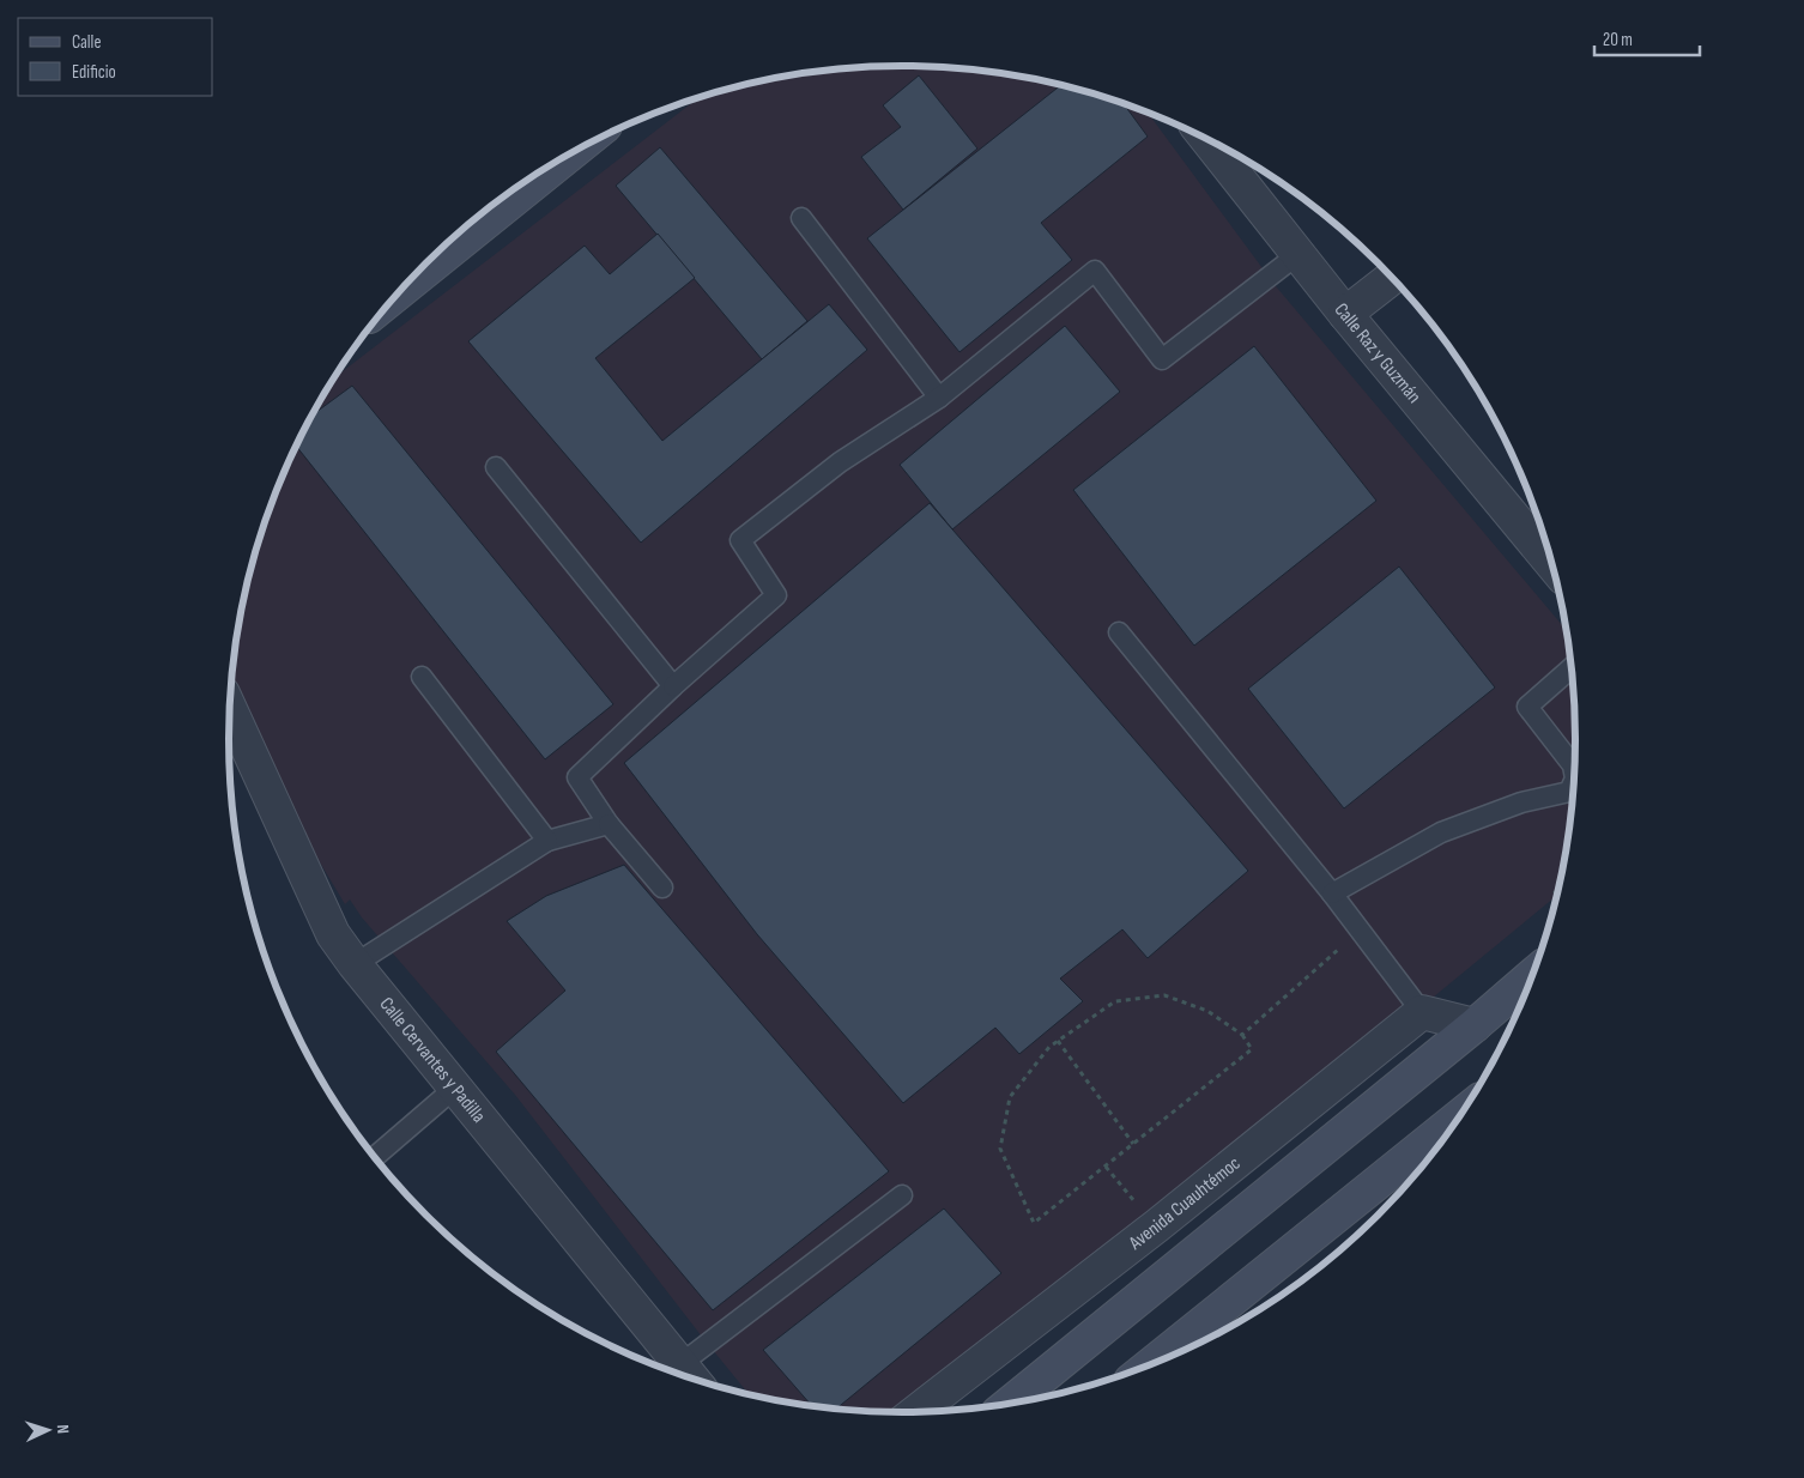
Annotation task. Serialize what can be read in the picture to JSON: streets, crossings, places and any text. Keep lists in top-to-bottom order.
{
  "streets": {
    "street": ["Calle Raz y Guzmán", "Calle Cervantes y Padilla", "Avenida Cuauhtémoc"]
  },
  "legend": ["Calle", "Edificio"],
  "scale_bar": "20 m",
  "north": "right"
}
